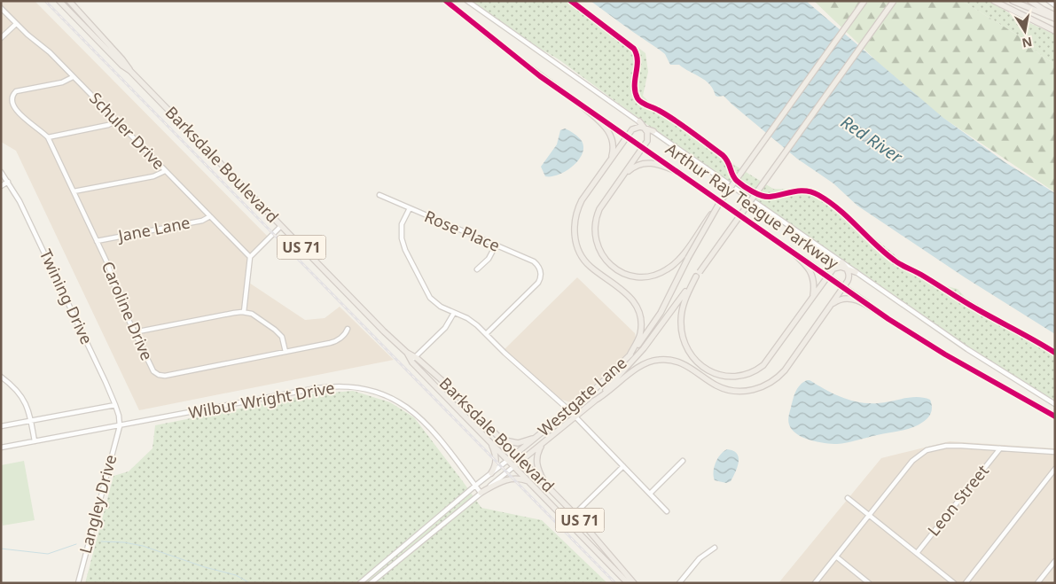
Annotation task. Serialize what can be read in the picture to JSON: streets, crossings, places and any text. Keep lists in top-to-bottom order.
{
  "streets": {
    "main road": ["Barksdale Boulevard", "US 71", "Westgate Lane"],
    "street": [
      "Schuler Drive",
      "Arthur Ray Teague Parkway",
      "Jane Lane",
      "Rose Place",
      "Twining Drive",
      "Caroline Drive",
      "Wilbur Wright Drive",
      "Leon Street",
      "Langley Drive"
    ]
  },
  "crossings": [
    ["Schuler Drive", "Jane Lane"],
    ["Schuler Drive", "Caroline Drive"],
    ["Barksdale Boulevard", "Westgate Lane"],
    ["Jane Lane", "Caroline Drive"],
    ["Twining Drive", "Wilbur Wright Drive"],
    ["Twining Drive", "Langley Drive"],
    ["Wilbur Wright Drive", "Langley Drive"]
  ],
  "water": ["Red River"],
  "north": "bottom"
}
